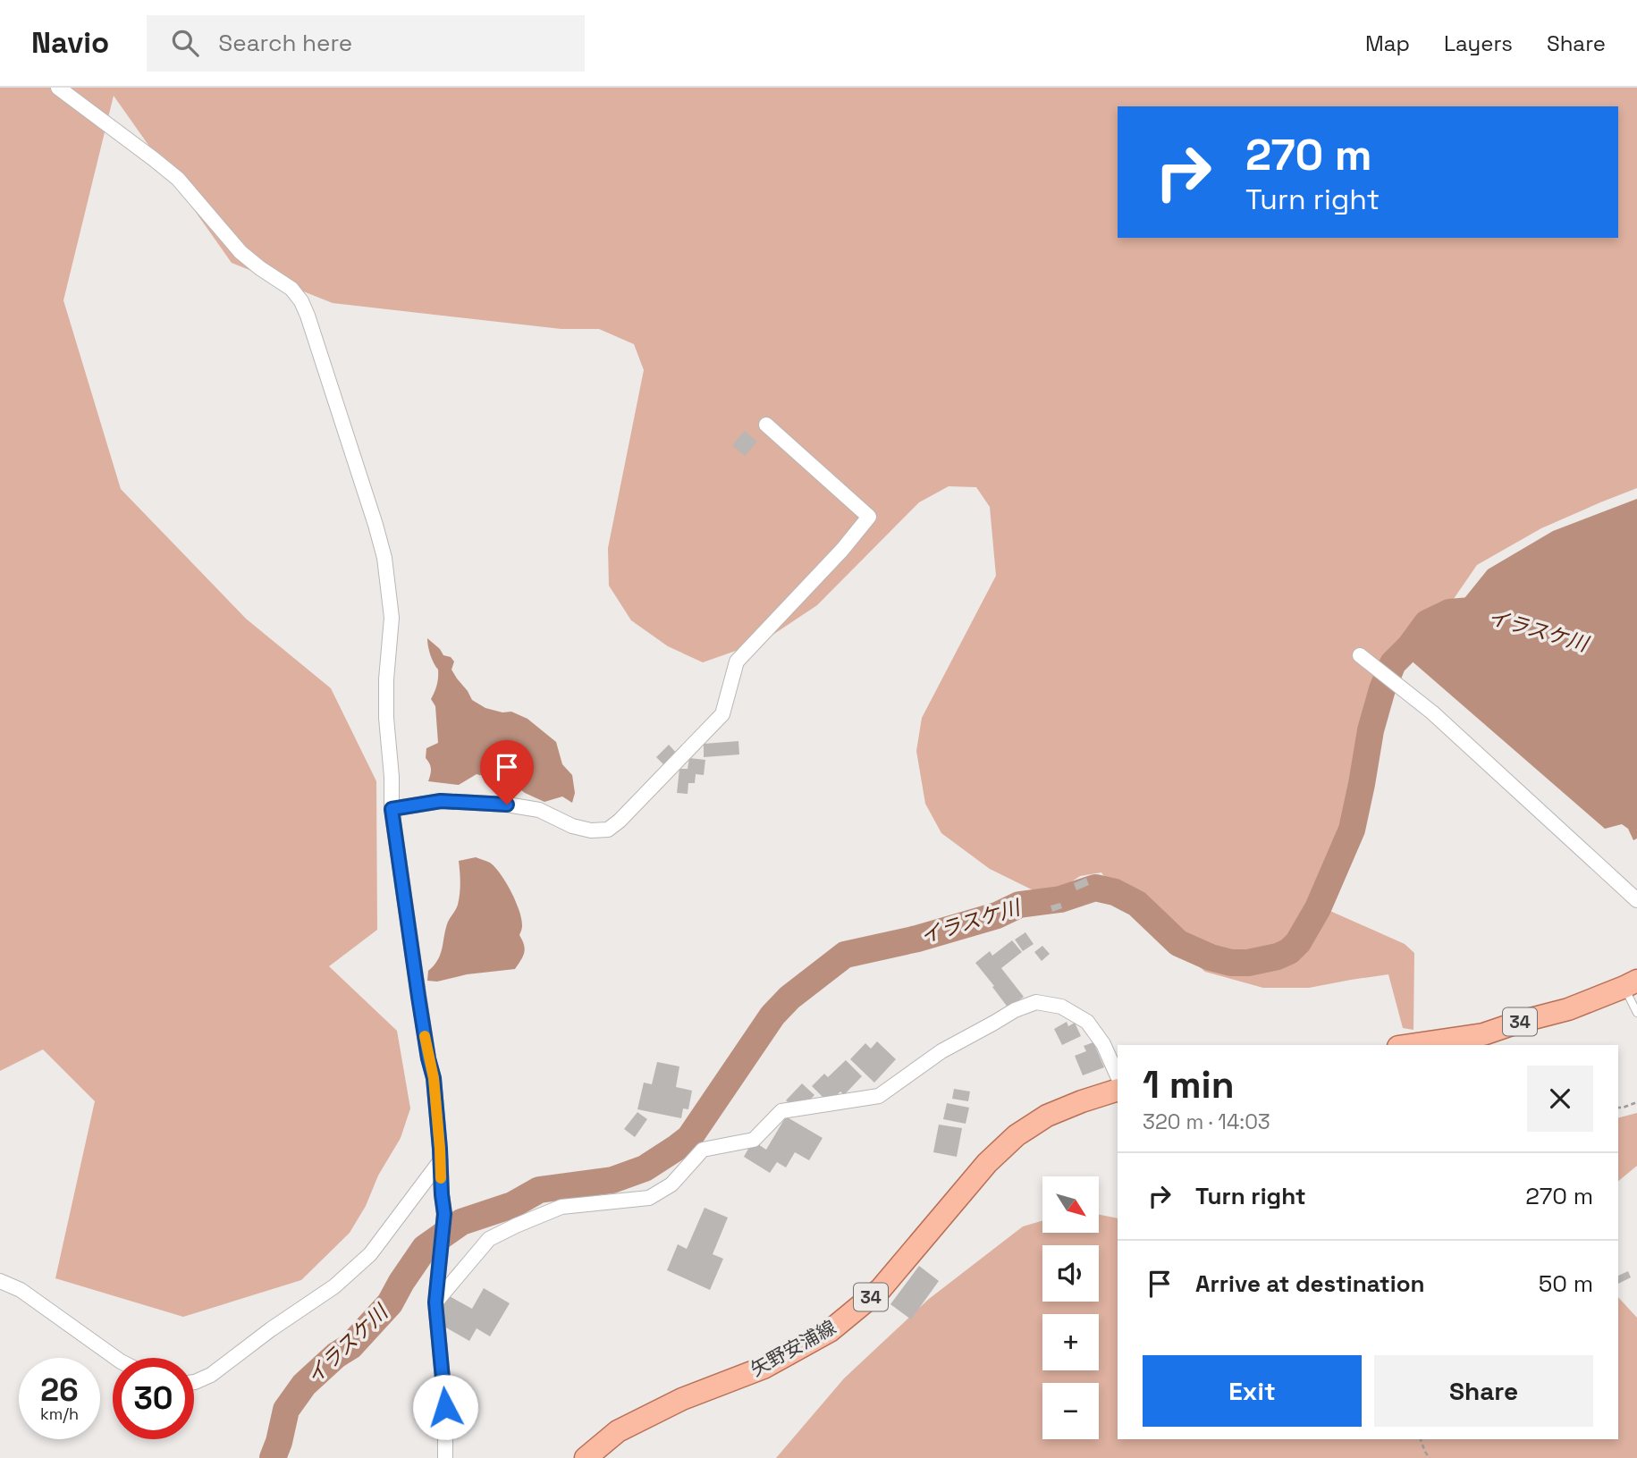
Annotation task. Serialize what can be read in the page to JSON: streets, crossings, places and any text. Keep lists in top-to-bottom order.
{
  "streets": {
    "main road": ["34", "矢野安浦線"]
  },
  "water": ["イラスケ川"],
  "north": "bottom right",
  "page": {
    "header": "Navio",
    "search": "Search here",
    "nav": ["Map", "Layers", "Share"],
    "turn": ["270 m", "Turn right"],
    "heading": ["1 min", "320 m · 14:03"],
    "list": [
      {
        "name": "Turn right",
        "value": "270 m"
      },
      {
        "name": "Arrive at destination",
        "value": "50 m"
      }
    ],
    "map_buttons": ["+", "−"],
    "buttons": ["Exit", "Share"],
    "speed": "26 km/h",
    "limit": "30"
  }
}
